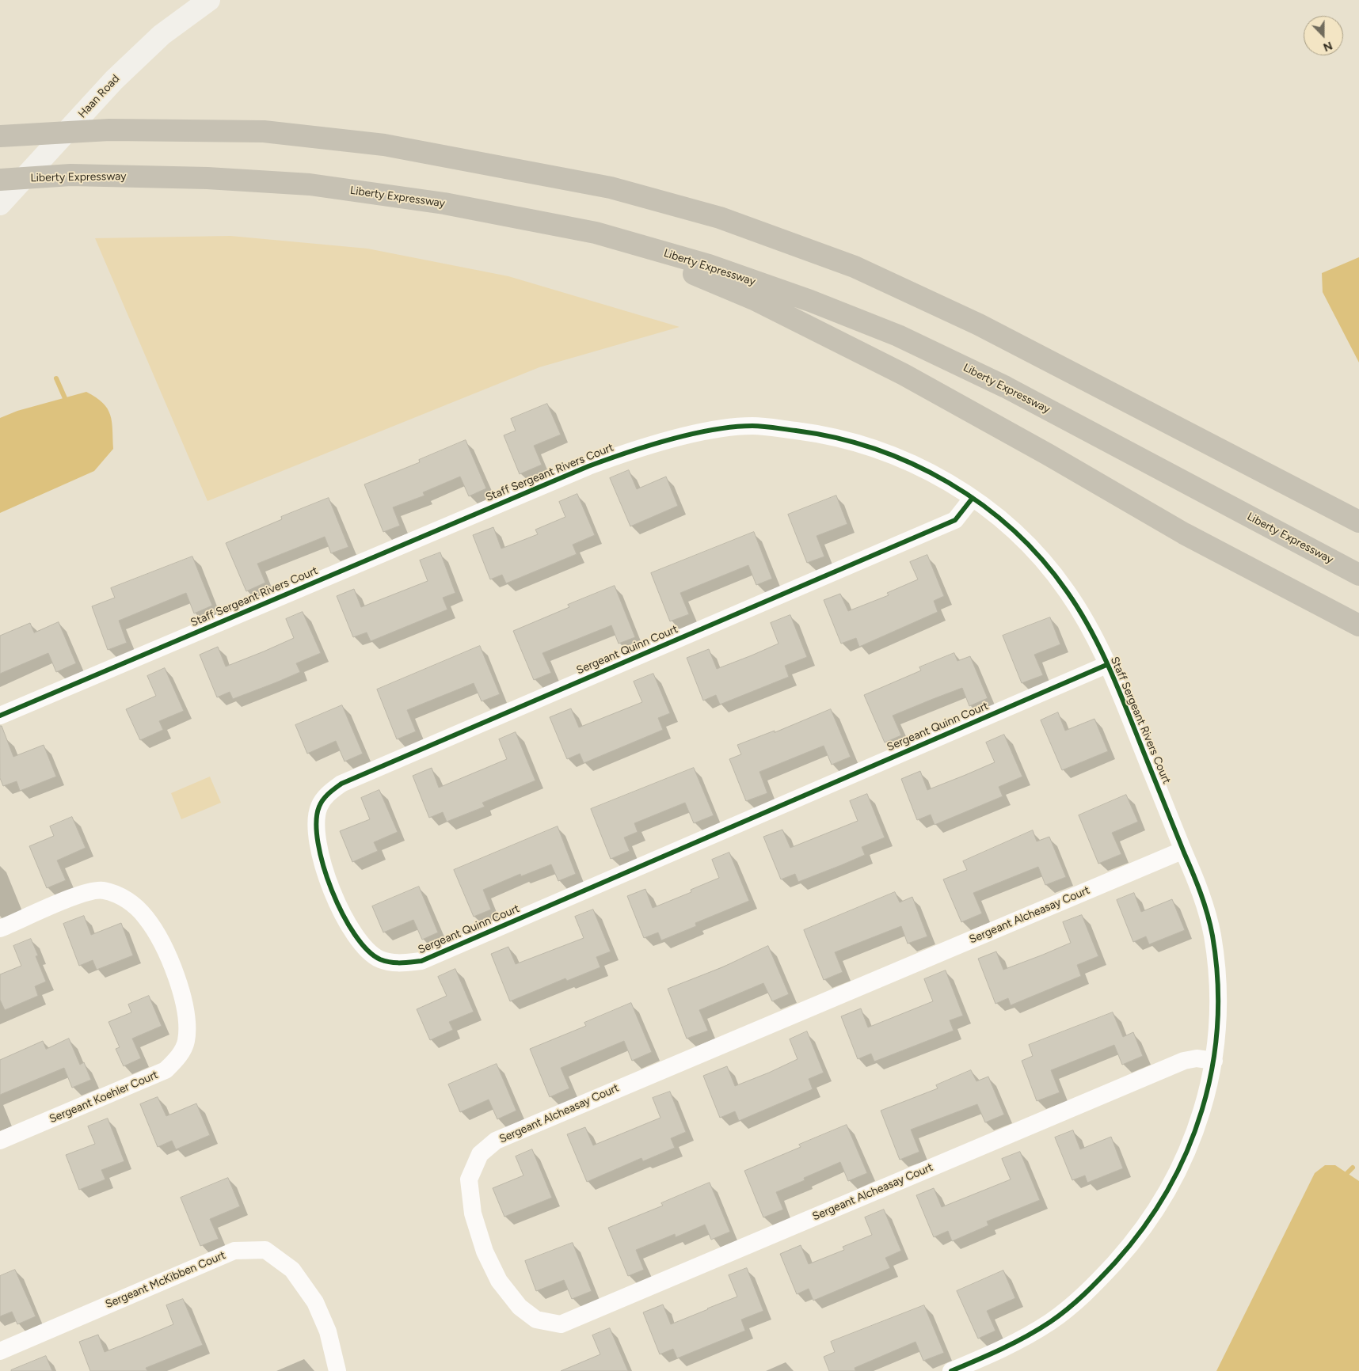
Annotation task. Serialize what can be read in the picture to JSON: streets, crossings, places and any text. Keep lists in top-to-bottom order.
{
  "streets": {
    "highway": ["Liberty Expressway"],
    "street": [
      "Haan Road",
      "Staff Sergeant Rivers Court",
      "Sergeant Quinn Court",
      "Sergeant Alcheasay Court",
      "Sergeant Koehler Court",
      "Sergeant McKibben Court"
    ]
  },
  "crossings": [
    ["Staff Sergeant Rivers Court", "Sergeant Quinn Court"],
    ["Staff Sergeant Rivers Court", "Sergeant Alcheasay Court"]
  ],
  "north": "bottom"
}
